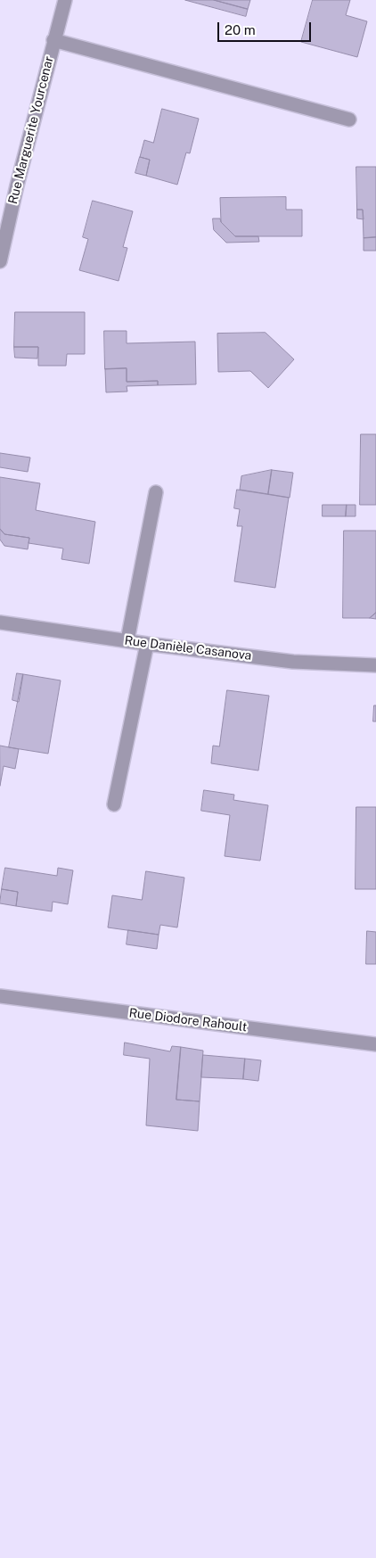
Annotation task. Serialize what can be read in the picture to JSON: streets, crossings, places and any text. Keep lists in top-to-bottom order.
{
  "streets": {
    "street": ["Rue Marguerite Yourcenar", "Rue Danièle Casanova", "Rue Diodore Rahoult"]
  },
  "scale_bar": "20 m"
}
